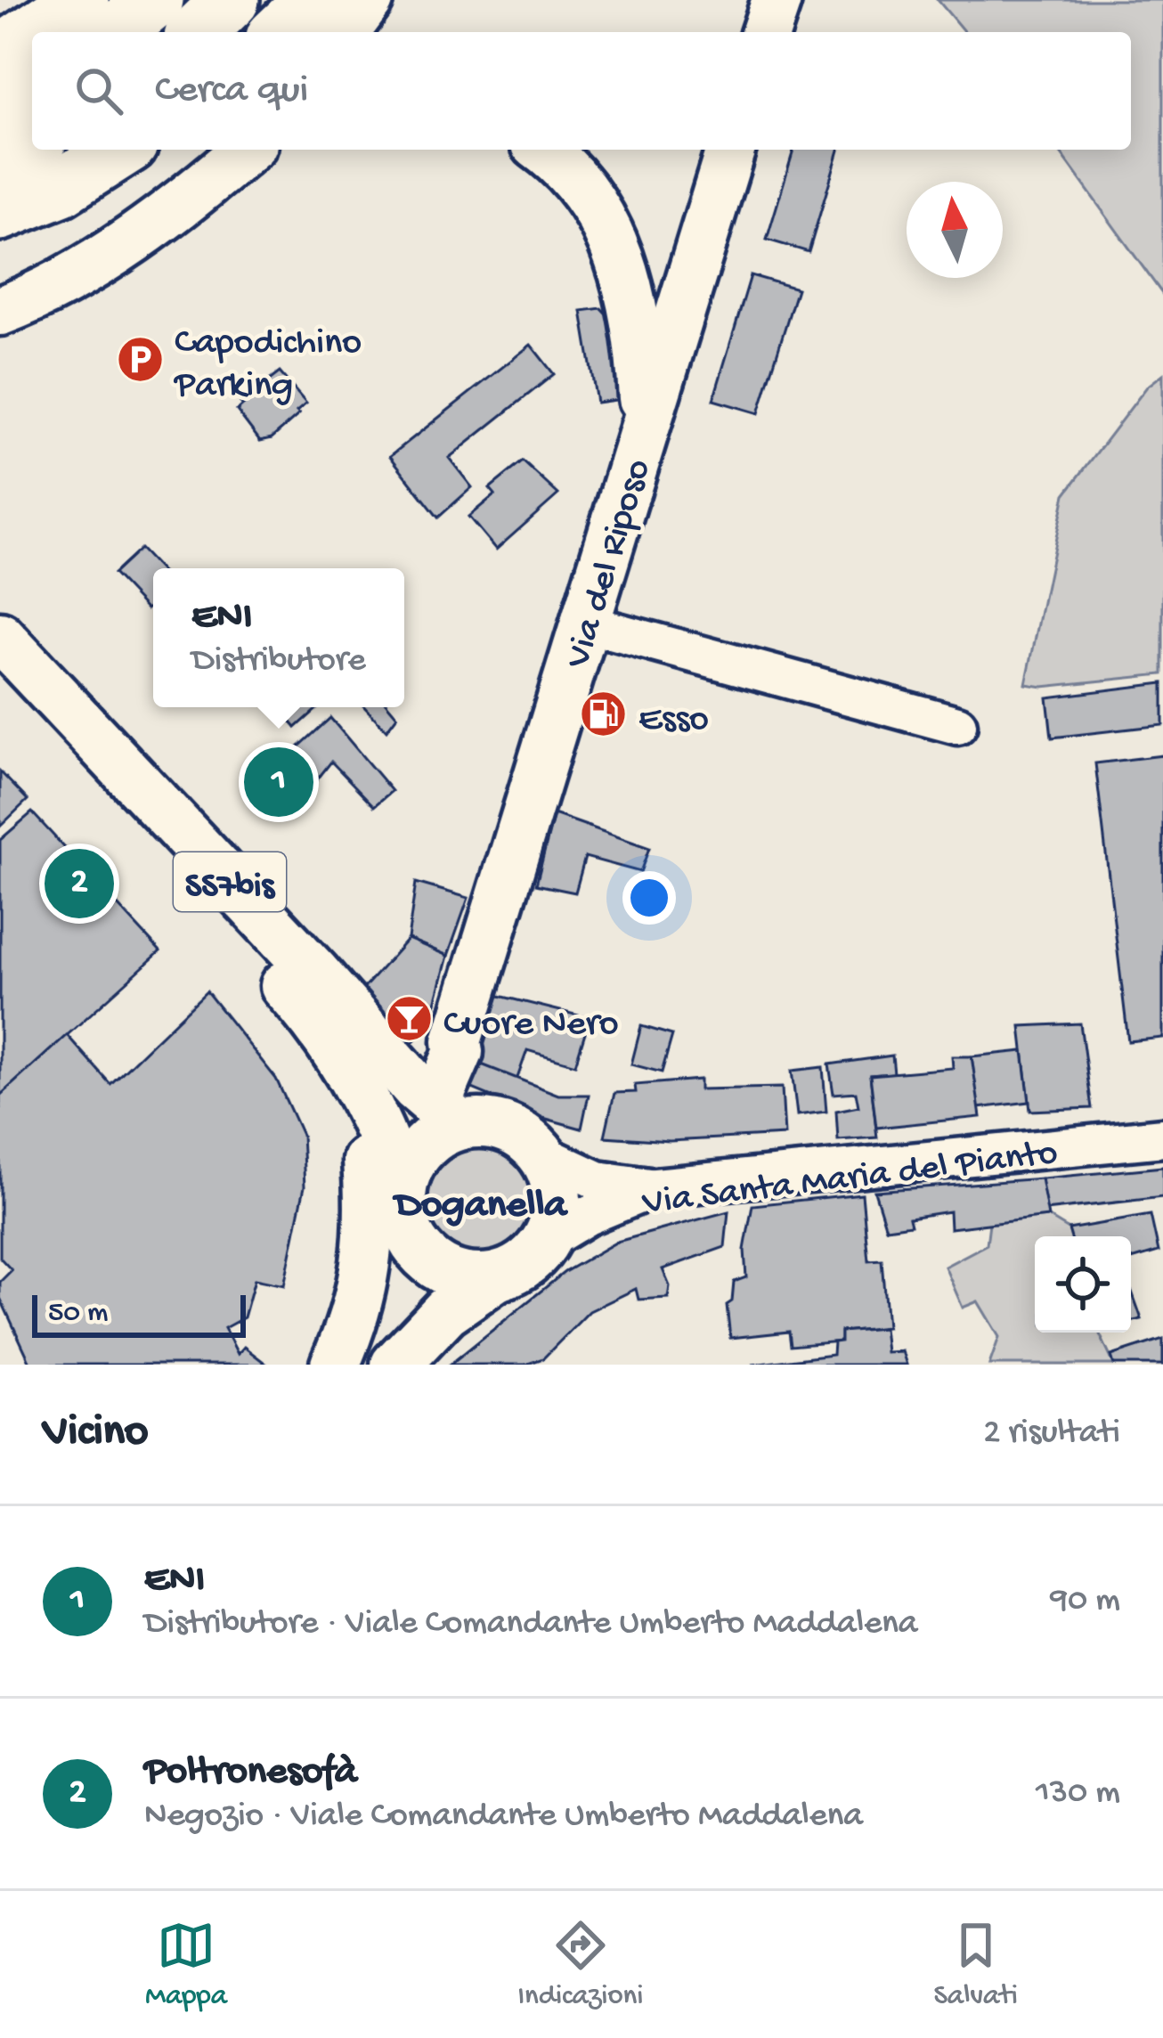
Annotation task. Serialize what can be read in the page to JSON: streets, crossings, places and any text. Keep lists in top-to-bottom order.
{
  "streets": {
    "main road": ["Via del Riposo", "SS7bis"],
    "street": ["Via Santa Maria del Pianto"]
  },
  "crossings": [
    ["Via del Riposo", "SS7bis"],
    ["Via del Riposo", "Via Santa Maria del Pianto"],
    ["SS7bis", "Via Santa Maria del Pianto"]
  ],
  "districts": ["Doganella"],
  "places": {
    "parking": ["Capodichino Parking"],
    "fuel station": ["Esso"],
    "bar": ["Cuore Nero"]
  },
  "scale_bar": "50 m",
  "north": "top",
  "page": {
    "search": "Cerca qui",
    "popup": ["ENI", "Distributore"],
    "pins": ["1", "2"],
    "scale": "50 m",
    "heading": ["Vicino", "2 risultati"],
    "list": [
      {
        "mark": "1",
        "name": "ENI",
        "note": "Distributore · Viale Comandante Umberto Maddalena",
        "value": "90 m"
      },
      {
        "mark": "2",
        "name": "Poltronesofà",
        "note": "Negozio · Viale Comandante Umberto Maddalena",
        "value": "130 m"
      }
    ],
    "nav": ["Mappa", "Indicazioni", "Salvati"]
  }
}
